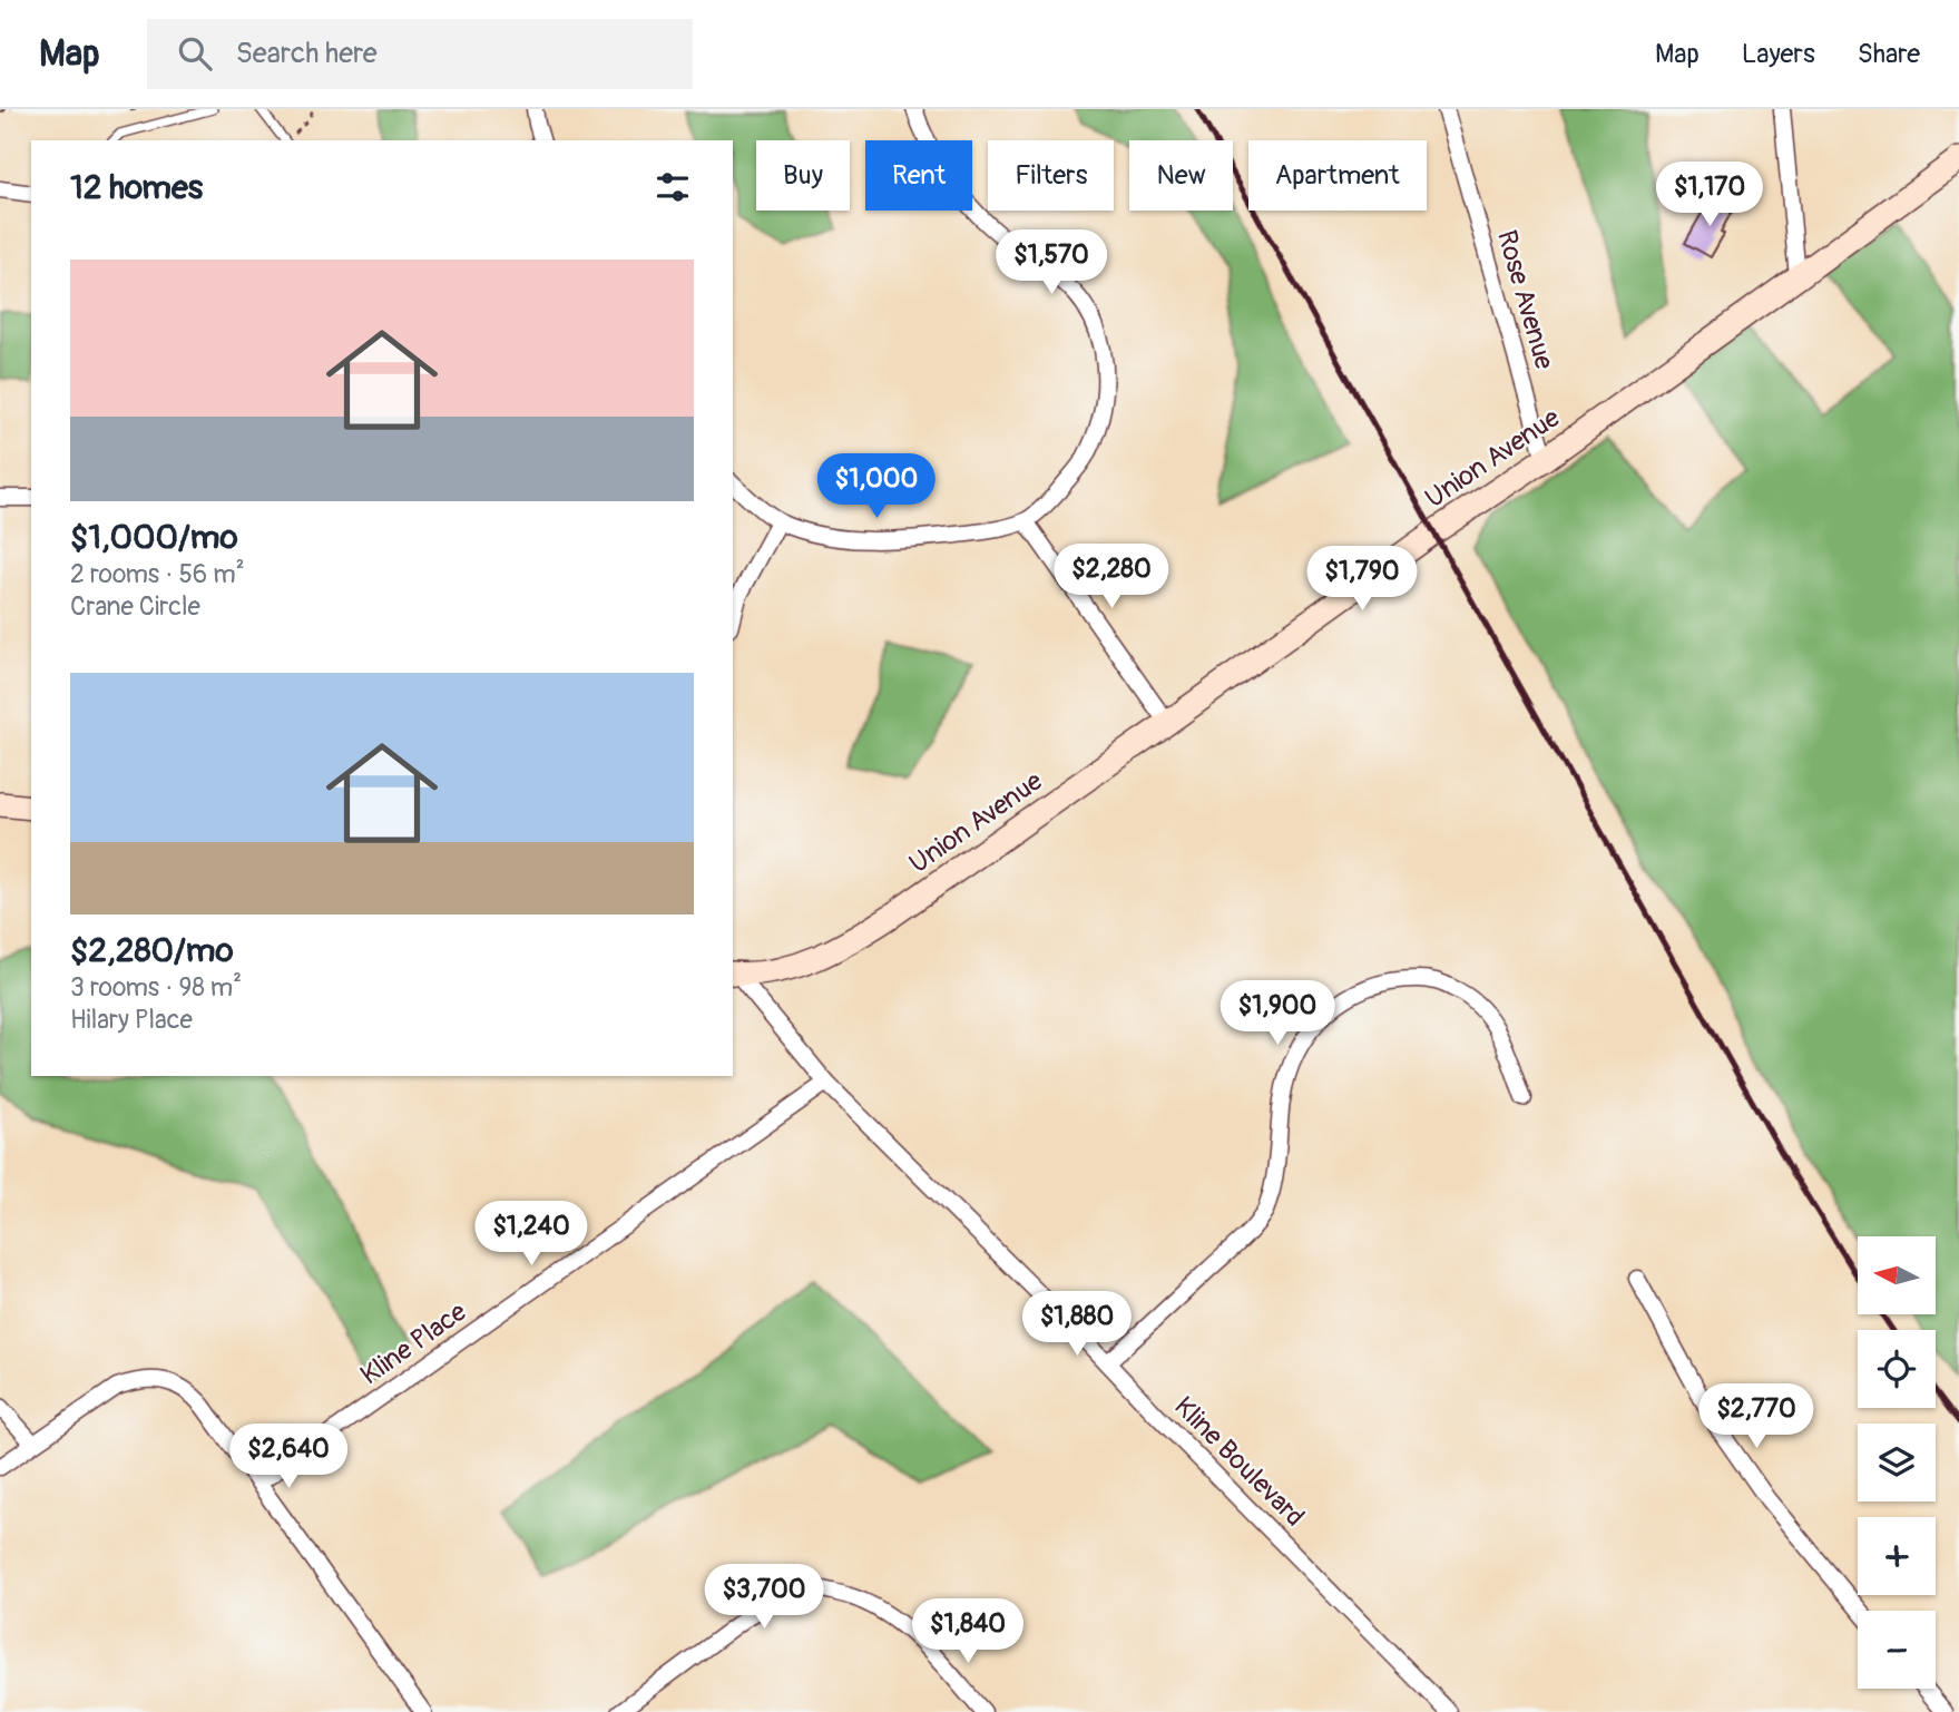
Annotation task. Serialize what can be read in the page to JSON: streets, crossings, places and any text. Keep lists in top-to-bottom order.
{
  "streets": {
    "main road": ["Union Avenue"],
    "street": ["Rose Avenue", "Kline Place", "Kline Boulevard"]
  },
  "crossings": [
    ["Rose Avenue", "Union Avenue"],
    ["Union Avenue", "Kline Boulevard"],
    ["Kline Place", "Kline Boulevard"]
  ],
  "north": "left",
  "page": {
    "header": "Map",
    "search": "Search here",
    "nav": ["Map", "Layers", "Share"],
    "chip": [
      "Buy",
      "Rent",
      "Filters",
      "New",
      "Apartment"
    ],
    "heading": "12 homes",
    "price": [
      "$1,170",
      "$1,570",
      "$1,000",
      "$2,280",
      "$1,790",
      "$1,900",
      "$1,240",
      "$1,880",
      "$2,770",
      "$2,640",
      "$3,700",
      "$1,840"
    ],
    "list": [
      {
        "name": "$1,000/mo",
        "note": "2 rooms · 56 m² · Crane Circle"
      },
      {
        "name": "$2,280/mo",
        "note": "3 rooms · 98 m² · Hilary Place"
      }
    ],
    "map_buttons": ["+", "−"]
  }
}
